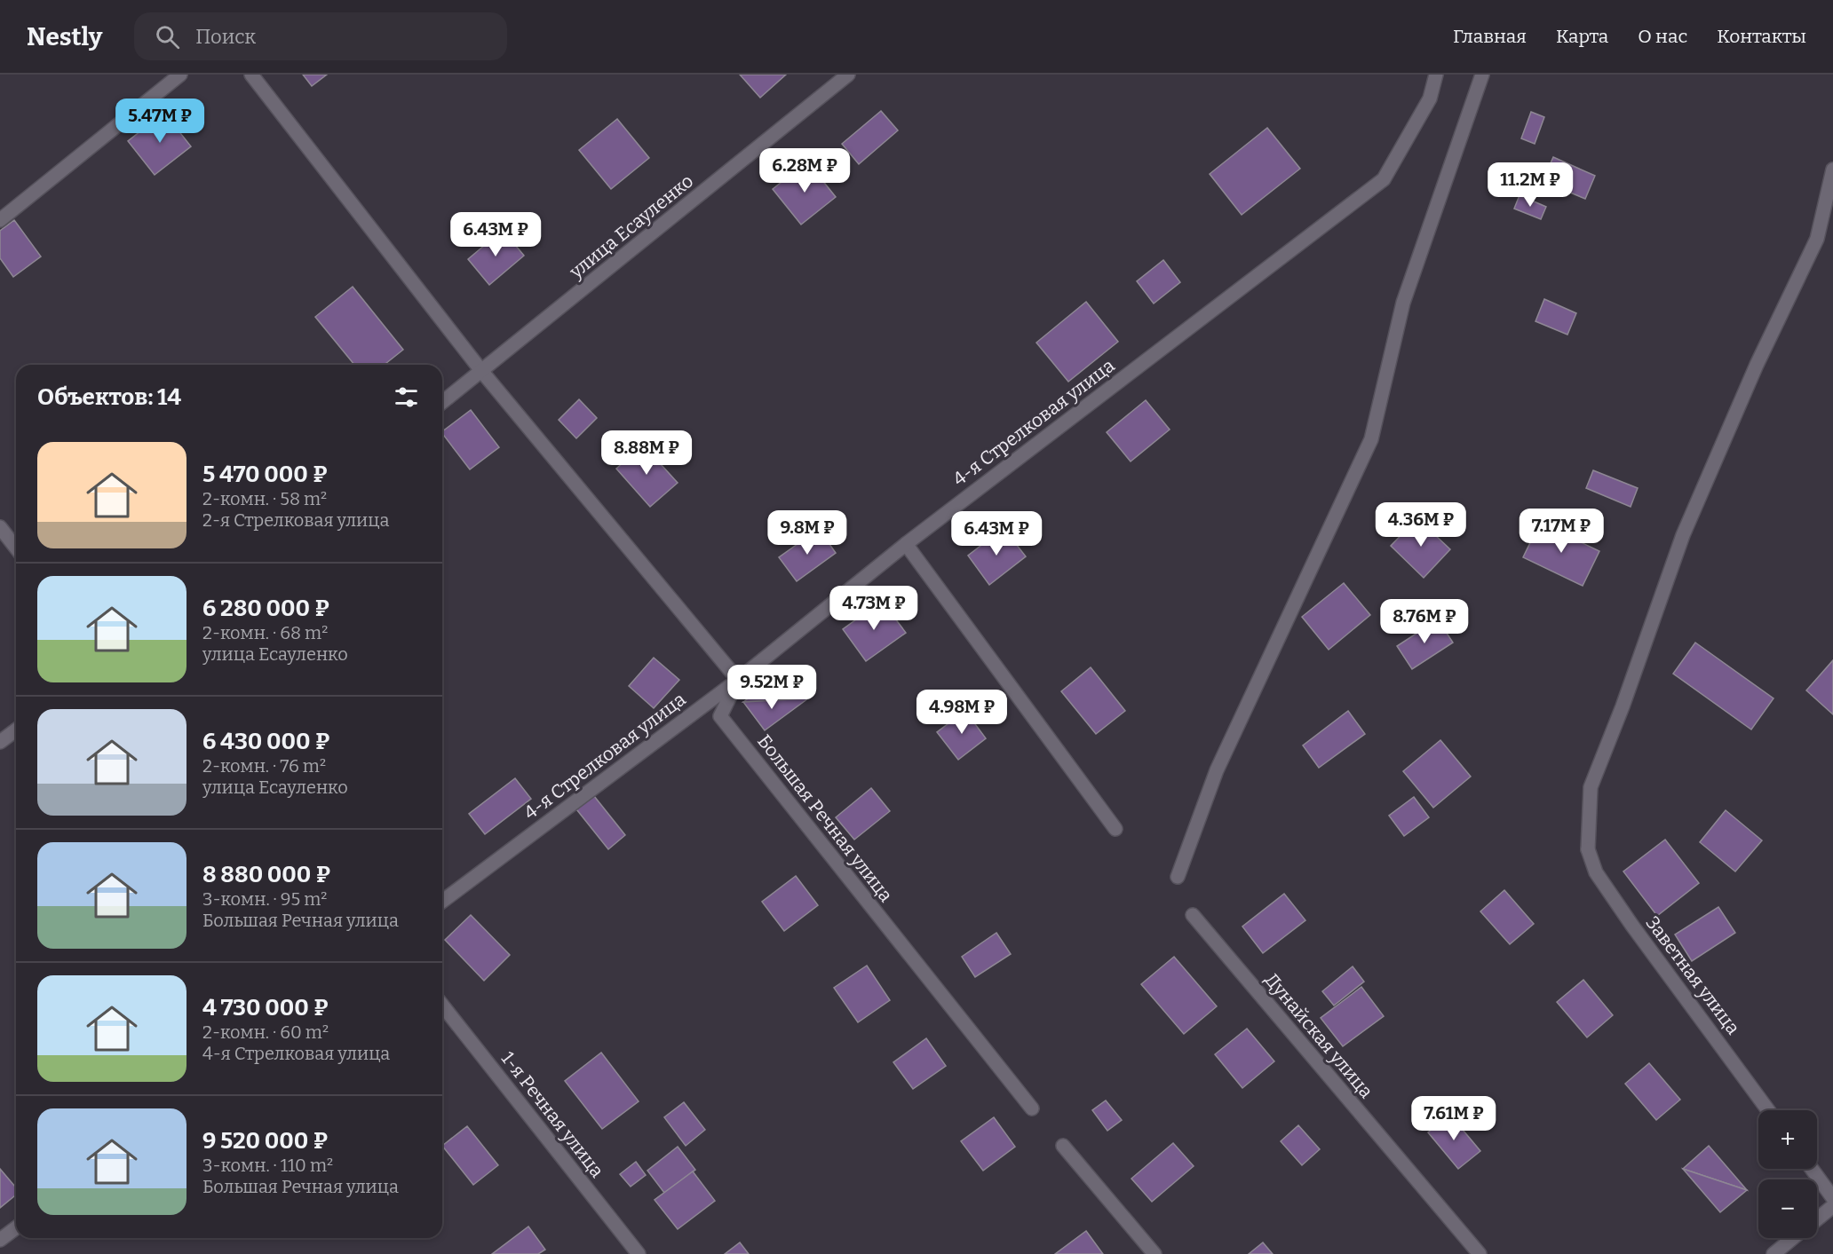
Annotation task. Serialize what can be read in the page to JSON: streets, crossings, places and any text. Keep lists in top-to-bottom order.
{
  "streets": {
    "street": [
      "улица Есауленко",
      "4-я Стрелковая улица",
      "Большая Речная улица",
      "Заветная улица",
      "Дунайская улица",
      "1-я Речная улица"
    ]
  },
  "crossings": [
    ["4-я Стрелковая улица", "Большая Речная улица"]
  ],
  "page": {
    "header": "Nestly",
    "search": "Поиск",
    "nav": [
      "Главная",
      "Карта",
      "О нас",
      "Контакты"
    ],
    "price": [
      "5.47M ₽",
      "6.28M ₽",
      "11.2M ₽",
      "6.43M ₽",
      "8.88M ₽",
      "4.36M ₽",
      "7.17M ₽",
      "9.8M ₽",
      "6.43M ₽",
      "4.73M ₽",
      "8.76M ₽",
      "9.52M ₽",
      "4.98M ₽",
      "7.61M ₽"
    ],
    "heading": "Объектов: 14",
    "list": [
      {
        "name": "5 470 000 ₽",
        "note": "2-комн. · 58 m² · 2-я Стрелковая улица"
      },
      {
        "name": "6 280 000 ₽",
        "note": "2-комн. · 68 m² · улица Есауленко"
      },
      {
        "name": "6 430 000 ₽",
        "note": "2-комн. · 76 m² · улица Есауленко"
      },
      {
        "name": "8 880 000 ₽",
        "note": "3-комн. · 95 m² · Большая Речная улица"
      },
      {
        "name": "4 730 000 ₽",
        "note": "2-комн. · 60 m² · 4-я Стрелковая улица"
      },
      {
        "name": "9 520 000 ₽",
        "note": "3-комн. · 110 m² · Большая Речная улица"
      }
    ],
    "map_buttons": ["+", "−"]
  }
}
